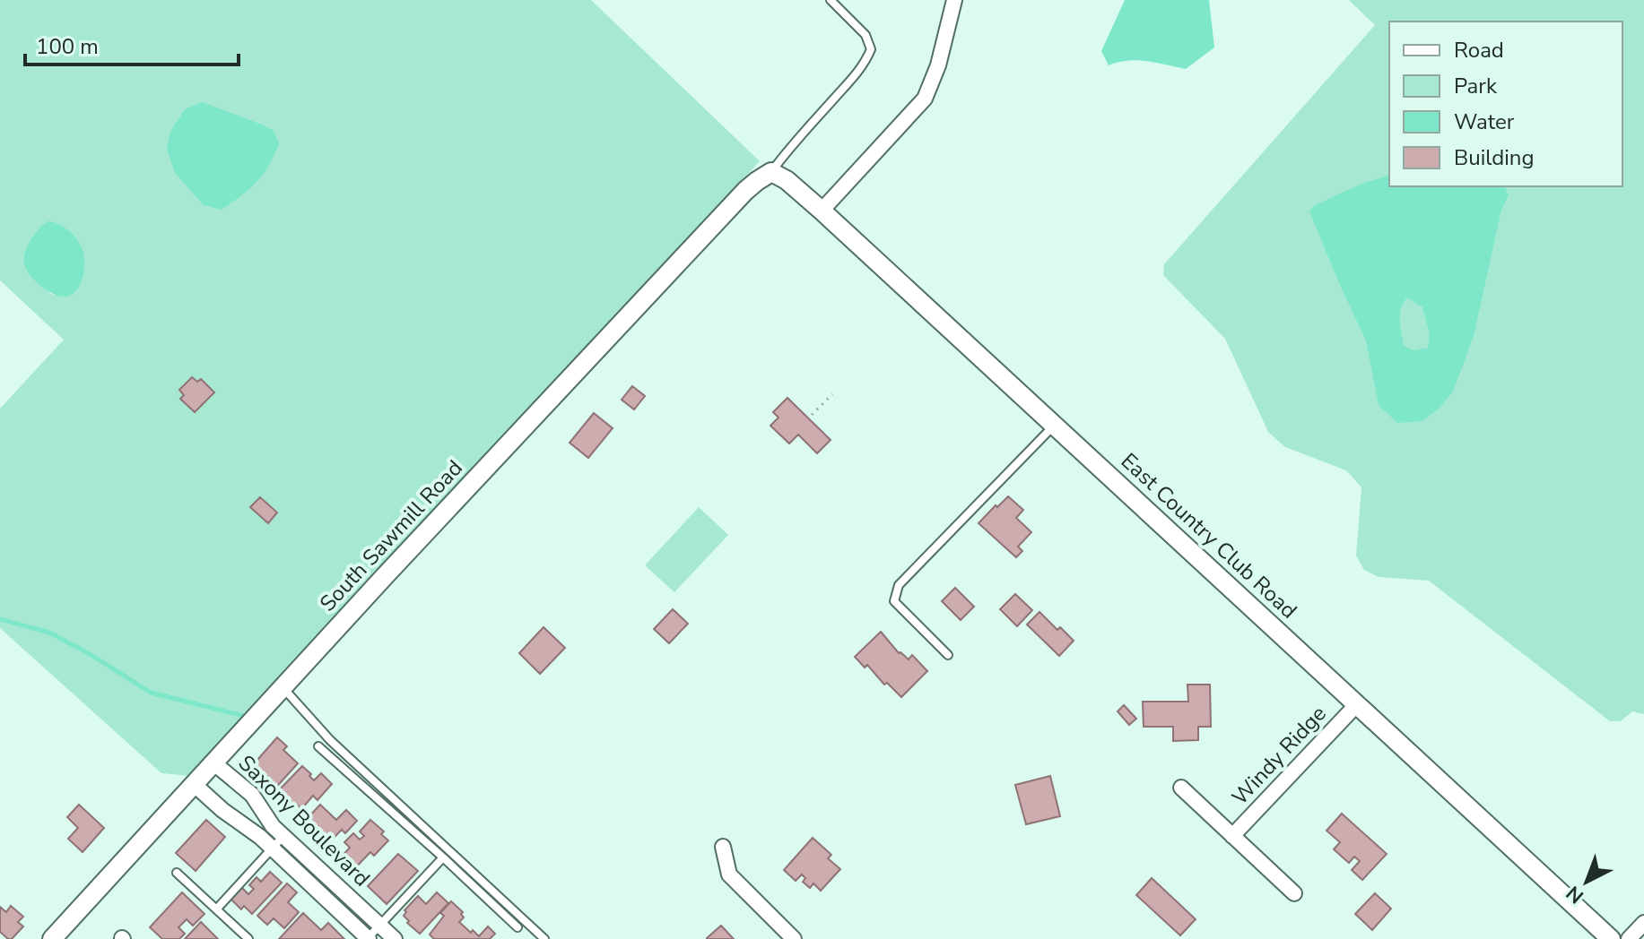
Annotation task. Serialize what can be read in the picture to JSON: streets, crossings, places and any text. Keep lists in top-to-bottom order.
{
  "streets": {
    "street": [
      "South Sawmill Road",
      "East Country Club Road",
      "Windy Ridge",
      "Saxony Boulevard"
    ]
  },
  "crossings": [
    ["South Sawmill Road", "East Country Club Road"],
    ["South Sawmill Road", "Saxony Boulevard"],
    ["East Country Club Road", "Windy Ridge"]
  ],
  "legend": [
    "Road",
    "Park",
    "Water",
    "Building"
  ],
  "scale_bar": "100 m",
  "north": "bottom left"
}
